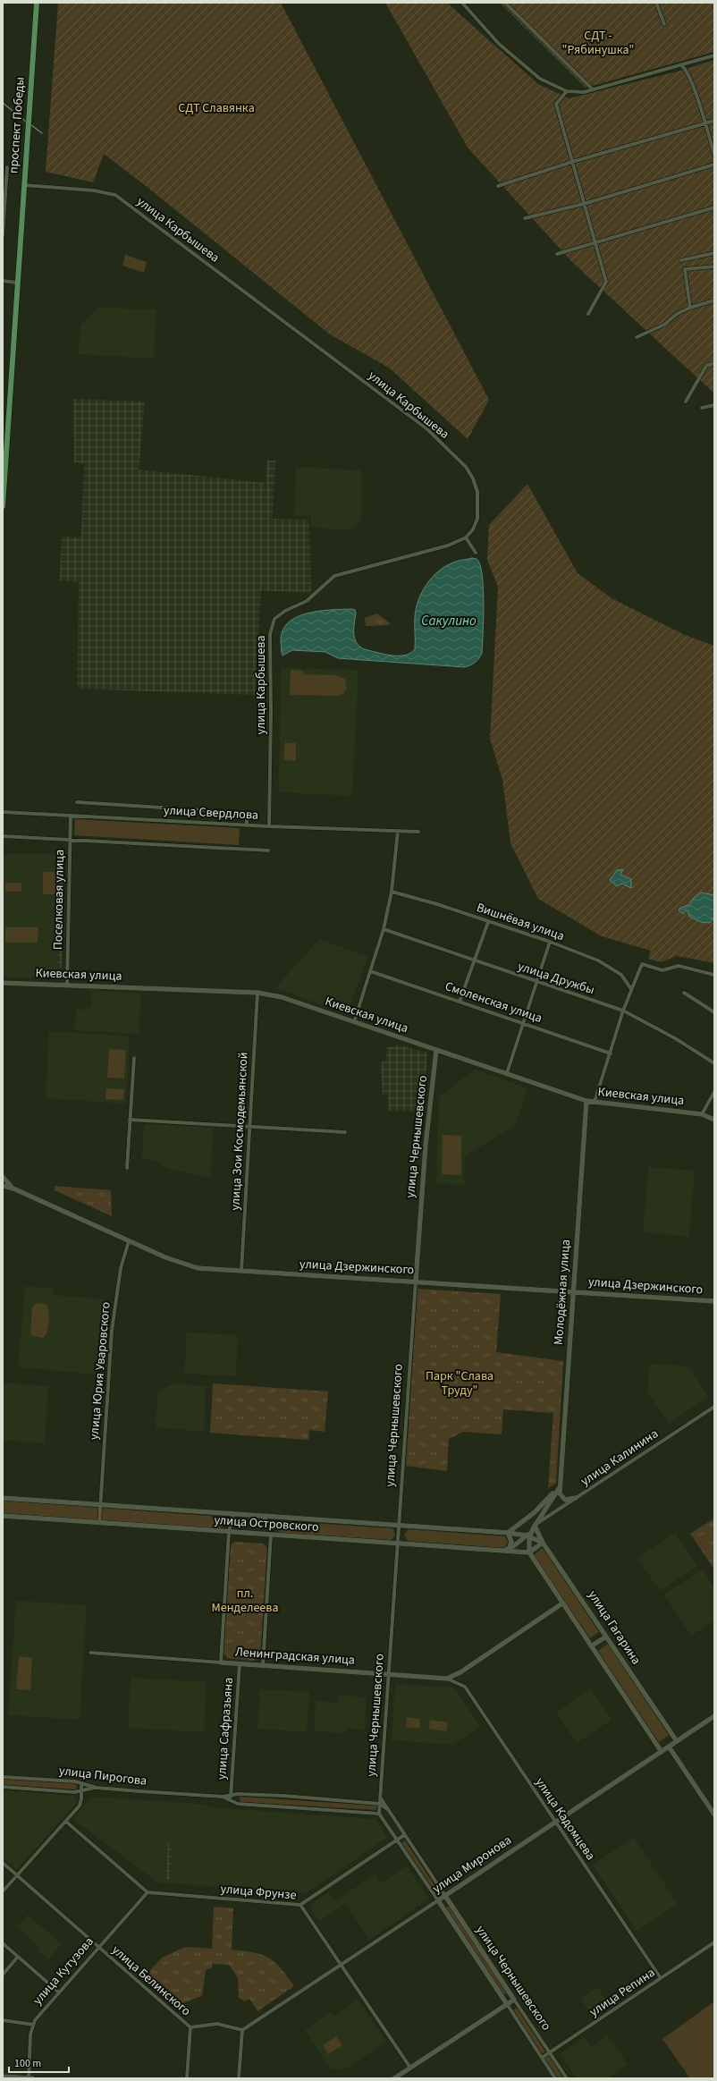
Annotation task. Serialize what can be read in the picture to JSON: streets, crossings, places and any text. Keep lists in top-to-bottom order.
{
  "streets": {
    "main road": [
      "проспект Победы",
      "Киевская улица",
      "улица Чернышевского",
      "улица Дзержинского",
      "Молодёжная улица",
      "улица Островского",
      "улица Гагарина",
      "Ленинградская улица",
      "улица Миронова"
    ],
    "street": [
      "улица Карбышева",
      "улица Свердлова",
      "Поселковая улица",
      "Вишнёвая улица",
      "улица Дружбы",
      "Смоленская улица",
      "улица Зои Космодемьянской",
      "улица Юрия Уваровского",
      "улица Калинина",
      "улица Сафразьяна",
      "улица Пирогова",
      "улица Кадомцева",
      "улица Фрунзе",
      "улица Кутузова",
      "улица Белинского",
      "улица Репина"
    ]
  },
  "crossings": [
    ["проспект Победы", "улица Карбышева"],
    ["улица Карбышева", "улица Свердлова"],
    ["улица Свердлова", "Поселковая улица"],
    ["Поселковая улица", "Киевская улица"],
    ["Киевская улица", "улица Зои Космодемьянской"],
    ["Киевская улица", "улица Чернышевского"],
    ["Киевская улица", "Молодёжная улица"],
    ["улица Зои Космодемьянской", "улица Дзержинского"],
    ["улица Чернышевского", "улица Дзержинского"],
    ["улица Чернышевского", "улица Островского"],
    ["улица Чернышевского", "Ленинградская улица"],
    ["улица Чернышевского", "улица Пирогова"],
    ["улица Чернышевского", "улица Миронова"],
    ["улица Чернышевского", "улица Репина"],
    ["улица Дзержинского", "Молодёжная улица"],
    ["улица Дзержинского", "улица Юрия Уваровского"],
    ["улица Юрия Уваровского", "улица Островского"],
    ["улица Калинина", "улица Гагарина"],
    ["улица Островского", "улица Гагарина"],
    ["улица Островского", "улица Сафразьяна"],
    ["улица Гагарина", "улица Миронова"],
    ["Ленинградская улица", "улица Сафразьяна"],
    ["Ленинградская улица", "улица Кадомцева"],
    ["улица Сафразьяна", "улица Пирогова"],
    ["улица Кадомцева", "улица Миронова"],
    ["улица Кадомцева", "улица Репина"],
    ["улица Миронова", "улица Фрунзе"],
    ["улица Фрунзе", "улица Кутузова"],
    ["улица Кутузова", "улица Белинского"]
  ],
  "water": ["Сакулино"],
  "parks": [
    "СДТ - \"Рябинушка\"",
    "СДТ Славянка",
    "Парк \"Слава Труду\"",
    "пл. Менделеева"
  ],
  "scale_bar": "100 m"
}
